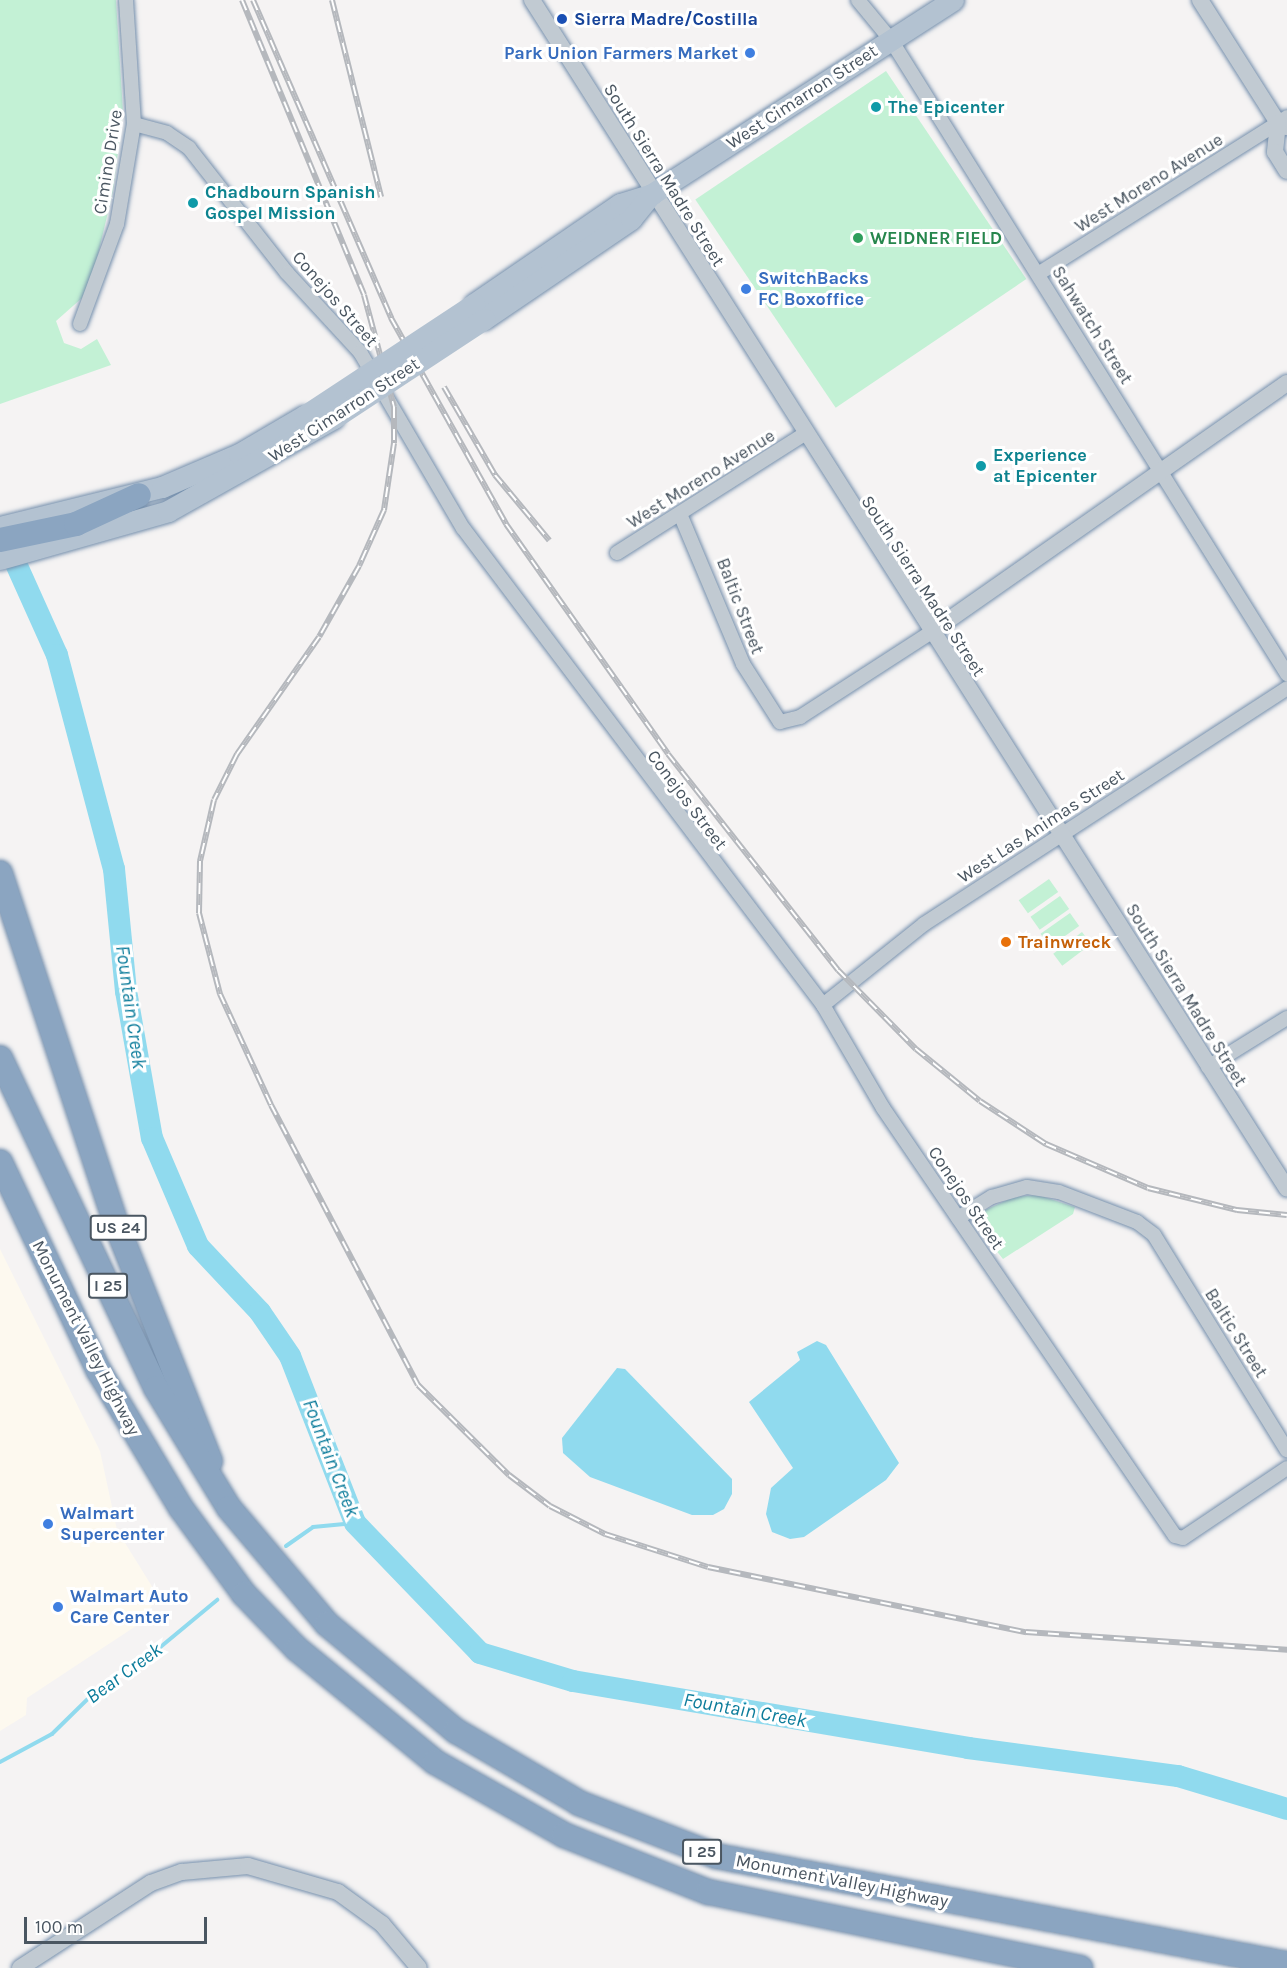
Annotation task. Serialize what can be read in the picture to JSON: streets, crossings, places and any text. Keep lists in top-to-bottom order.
{
  "streets": {
    "highway": ["US 24", "I 25", "Monument Valley Highway"],
    "main road": ["West Cimarron Street"],
    "street": [
      "Cimino Drive",
      "South Sierra Madre Street",
      "West Moreno Avenue",
      "Conejos Street",
      "Sahwatch Street",
      "Baltic Street",
      "West Las Animas Street"
    ]
  },
  "crossings": [
    ["West Cimarron Street", "South Sierra Madre Street"],
    ["West Cimarron Street", "Sahwatch Street"],
    ["Cimino Drive", "Conejos Street"],
    ["South Sierra Madre Street", "West Moreno Avenue"],
    ["South Sierra Madre Street", "Baltic Street"],
    ["South Sierra Madre Street", "West Las Animas Street"],
    ["West Moreno Avenue", "Sahwatch Street"],
    ["West Moreno Avenue", "Baltic Street"],
    ["Conejos Street", "Baltic Street"],
    ["Conejos Street", "West Las Animas Street"],
    ["US 24", "Monument Valley Highway"]
  ],
  "water": ["Fountain Creek", "Bear Creek"],
  "places": [
    "Sierra Madre/Costilla",
    "Park Union Farmers Market",
    "The Epicenter",
    "Chadbourn Spanish Gospel Mission",
    "WEIDNER FIELD",
    "SwitchBacks FC Boxoffice",
    "Experience at Epicenter",
    "Trainwreck",
    "Walmart Supercenter",
    "Walmart Auto Care Center"
  ],
  "scale_bar": "100 m"
}
